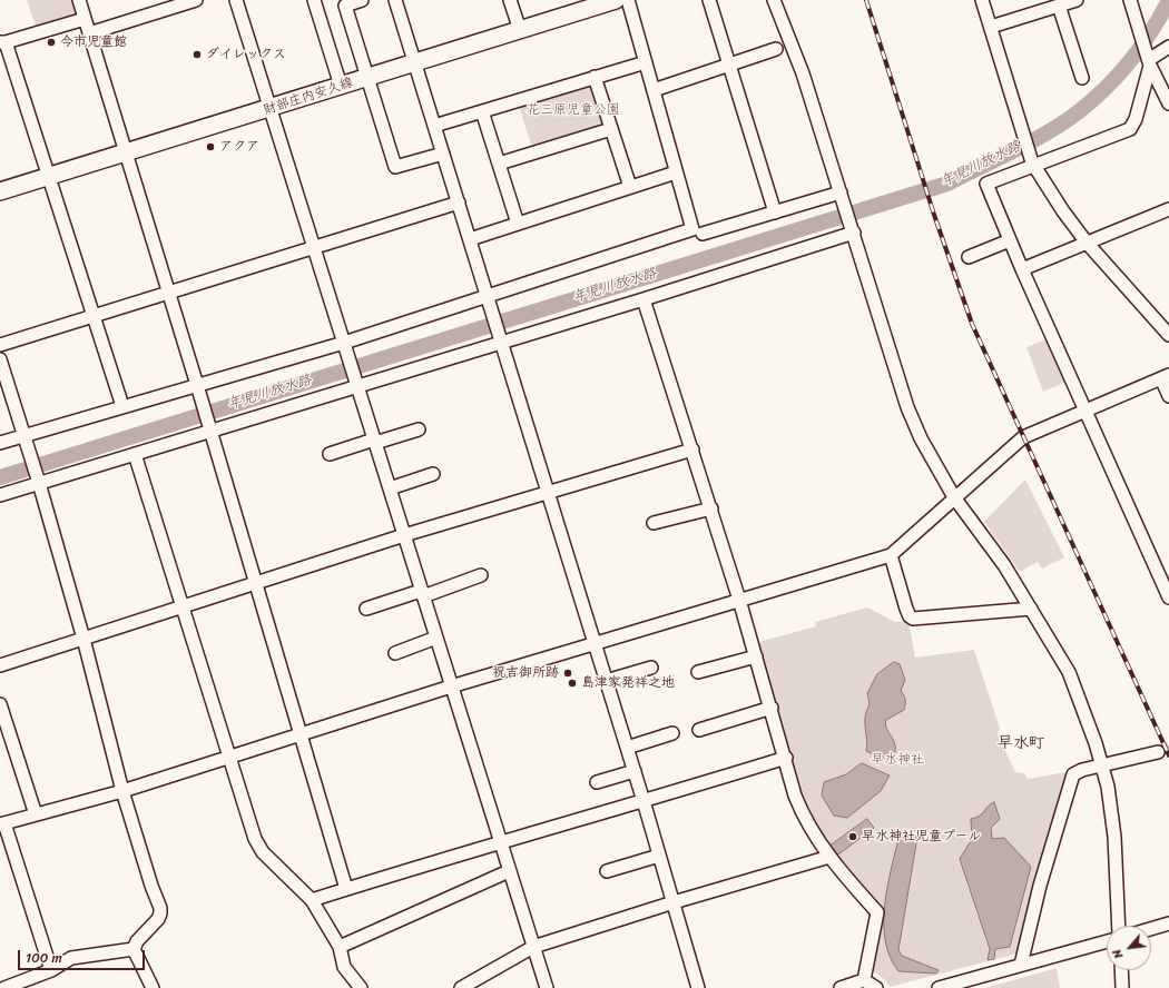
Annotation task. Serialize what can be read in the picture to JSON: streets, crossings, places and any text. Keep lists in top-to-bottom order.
{
  "streets": {
    "main road": ["財部庄内安久線"]
  },
  "districts": ["早水町"],
  "water": ["年見川放水路"],
  "parks": ["花三原児童公園", "早水神社"],
  "places": [
    "今市児童館",
    "ダイレックス",
    "アクア",
    "祝吉御所跡",
    "島津家発祥之地",
    "早水神社児童プール"
  ],
  "scale_bar": "100 m",
  "north": "bottom left"
}
